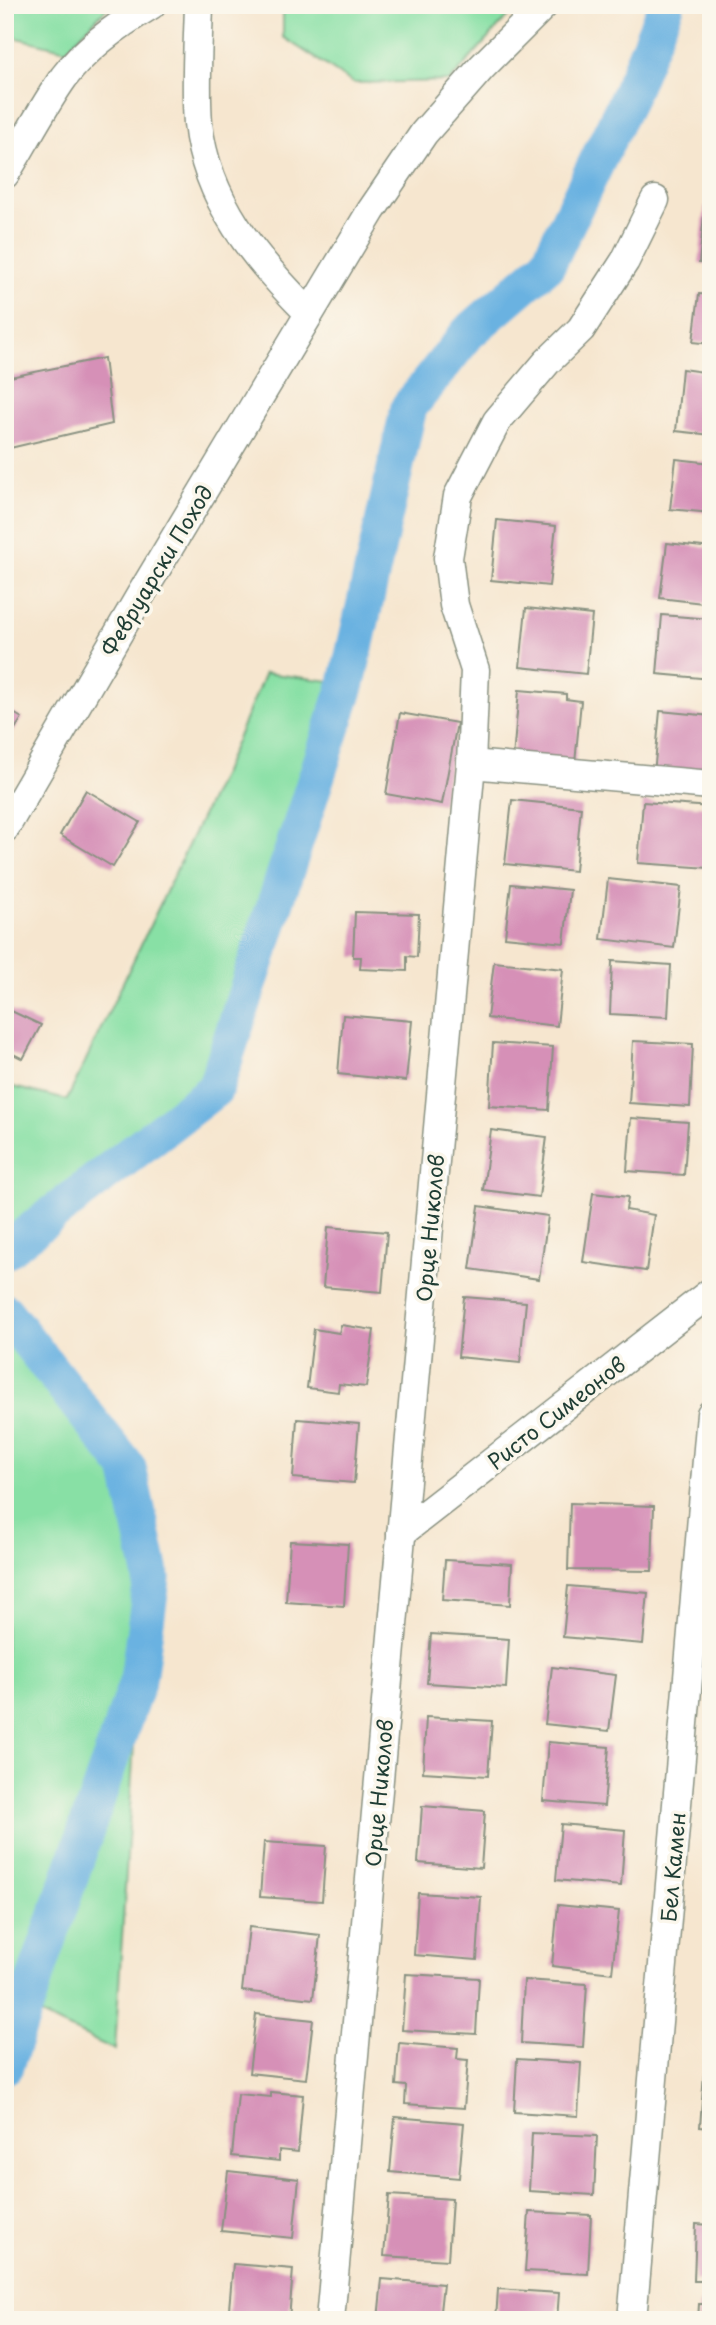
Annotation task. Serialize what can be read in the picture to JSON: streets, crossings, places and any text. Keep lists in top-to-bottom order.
{
  "streets": {
    "street": [
      "Февруарски Поход",
      "Орце Николов",
      "Ристо Симеонов",
      "Бел Камен"
    ]
  },
  "crossings": [
    ["Орце Николов", "Ристо Симеонов"]
  ]
}
